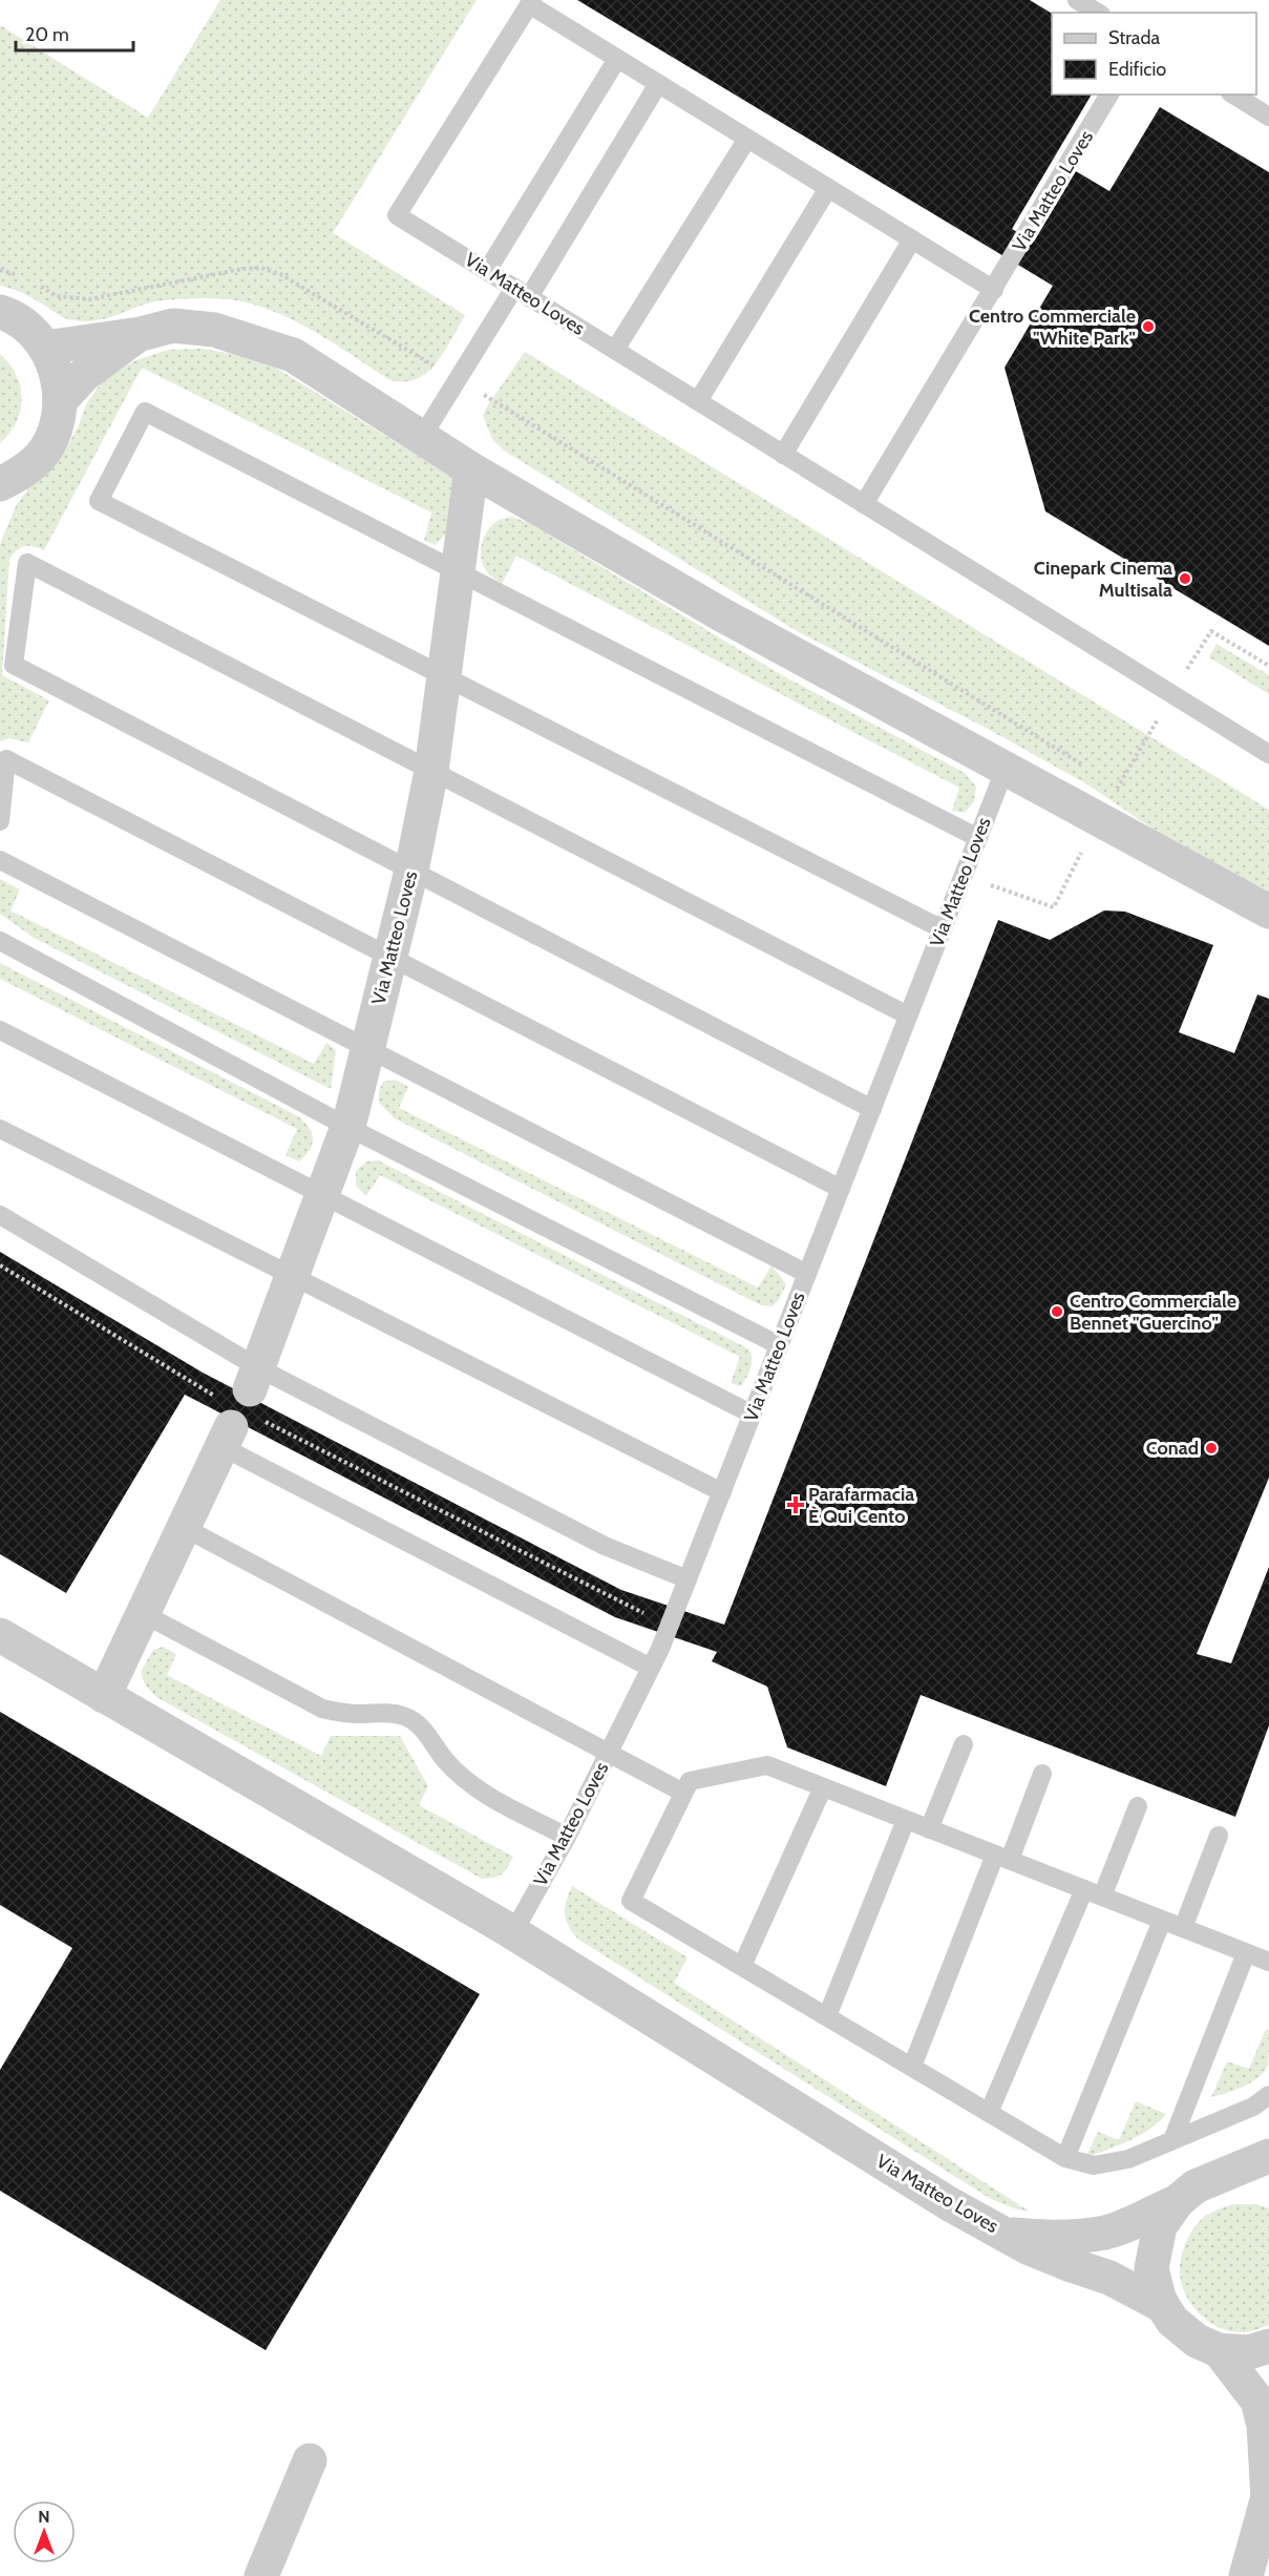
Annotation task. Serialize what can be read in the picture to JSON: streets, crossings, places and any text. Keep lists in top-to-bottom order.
{
  "streets": {
    "street": ["Via Matteo Loves"]
  },
  "places": {
    "other": [
      "Centro Commerciale \"White Park\"",
      "Cinepark Cinema Multisala",
      "Centro Commerciale Bennet \"Guercino\"",
      "Conad"
    ],
    "health": ["Parafarmacia È Qui Cento"]
  },
  "legend": ["Strada", "Edificio"],
  "scale_bar": "20 m",
  "north": "top"
}
